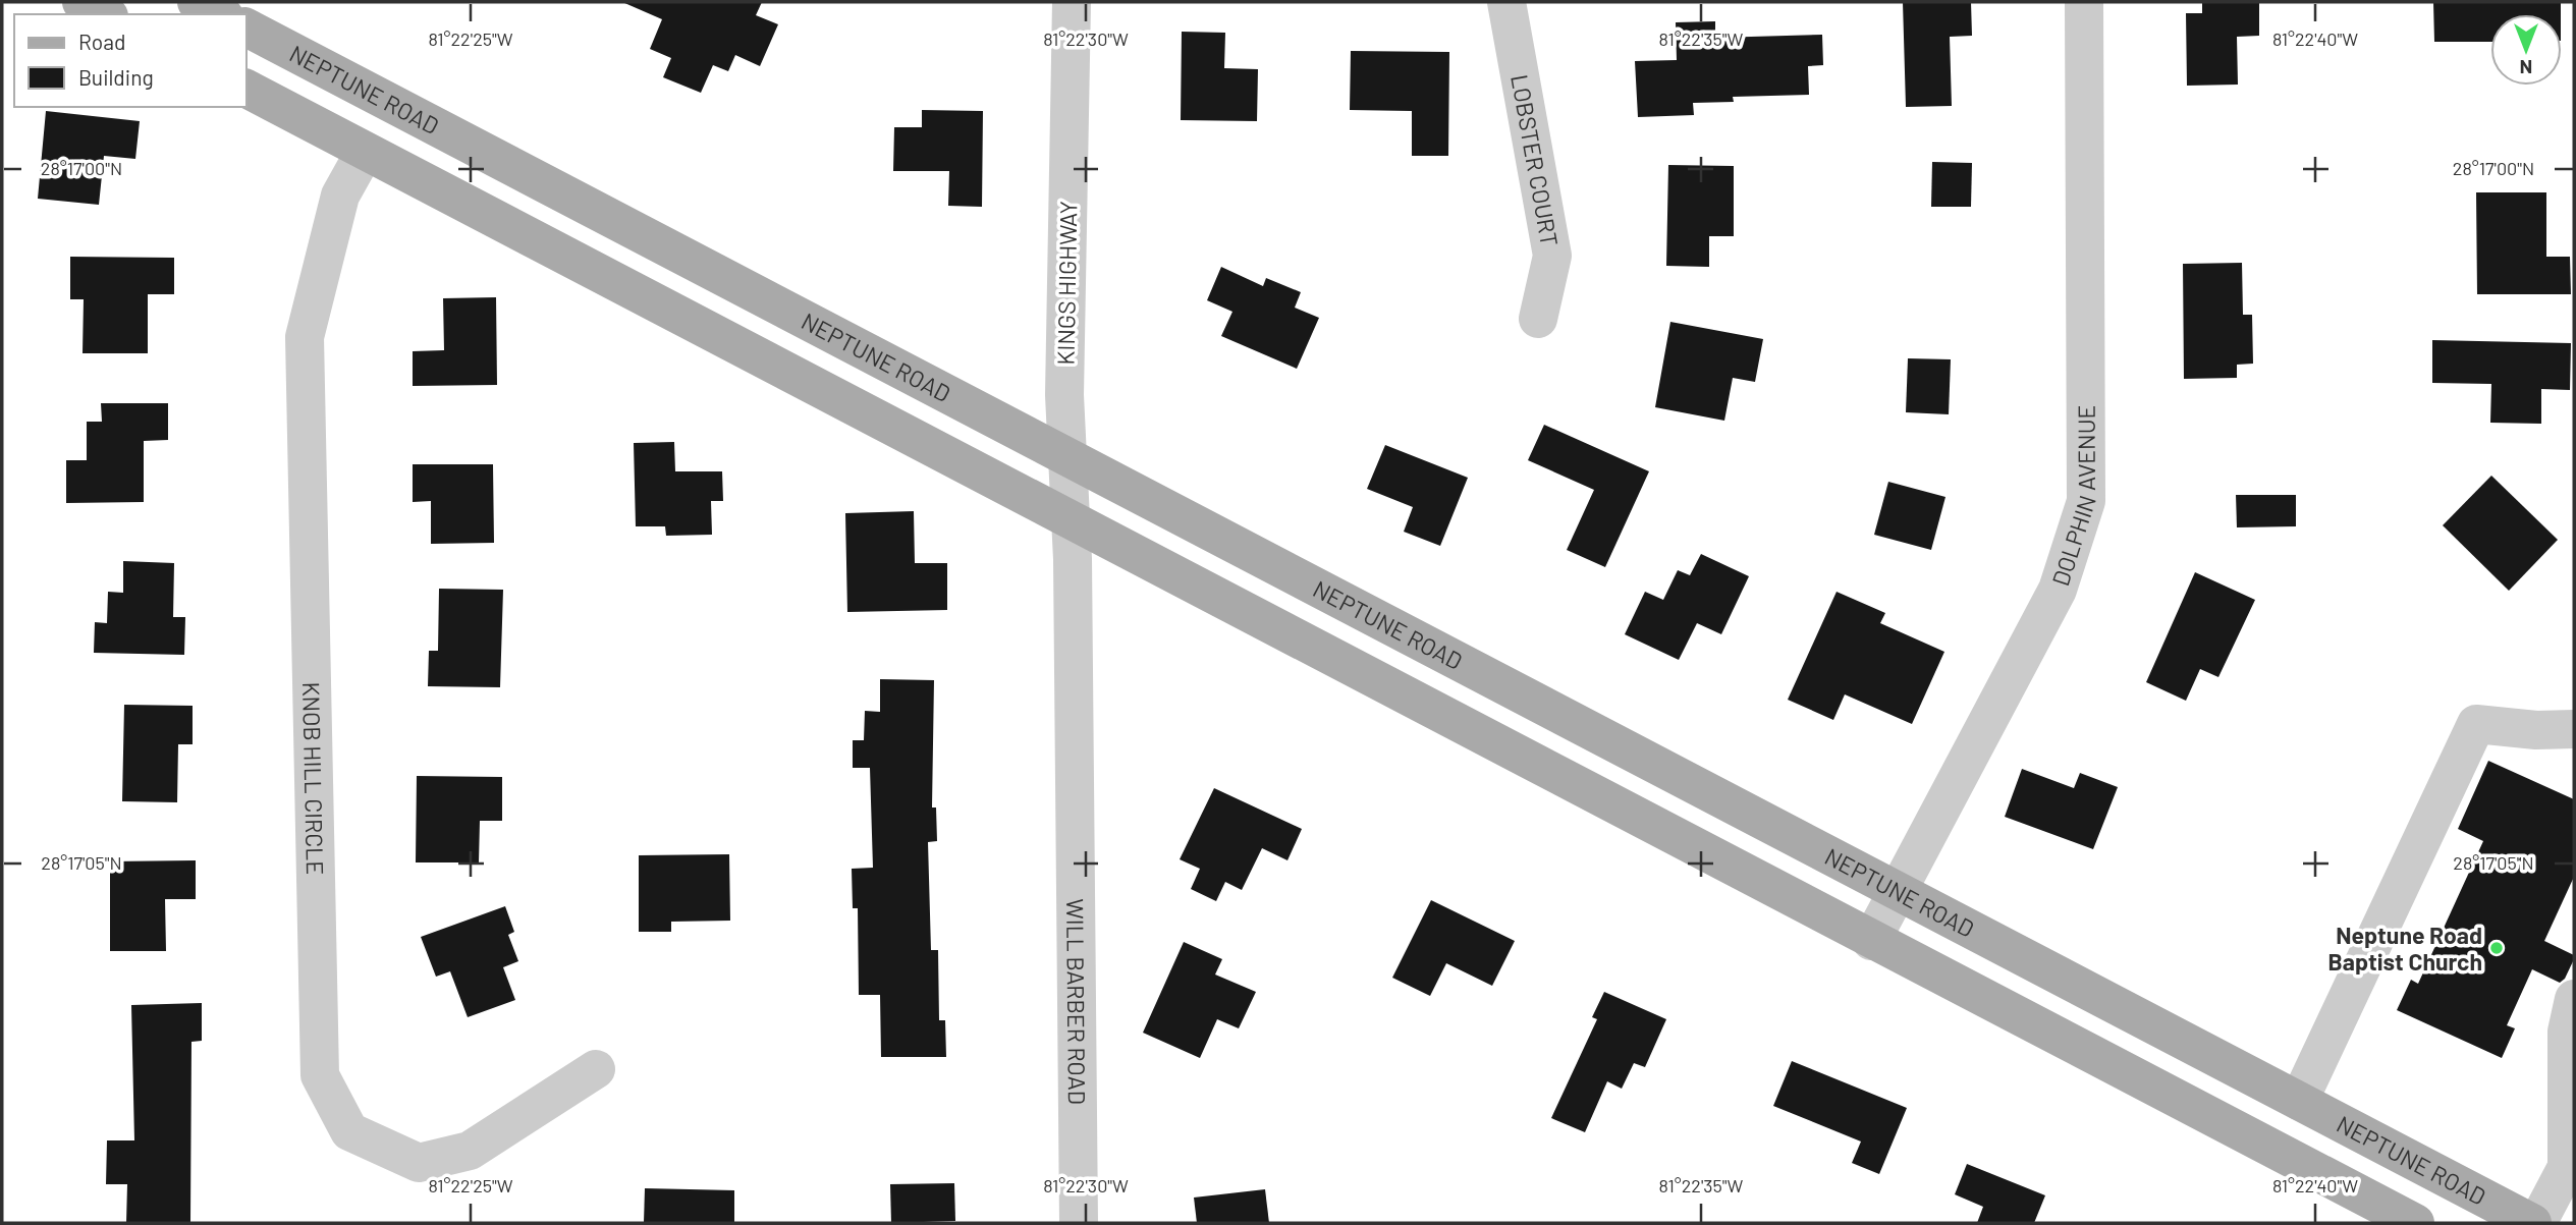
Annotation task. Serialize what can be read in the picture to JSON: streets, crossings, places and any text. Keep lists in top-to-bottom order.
{
  "streets": {
    "main road": ["NEPTUNE ROAD"],
    "street": [
      "LOBSTER COURT",
      "KINGS HIGHWAY",
      "DOLPHIN AVENUE",
      "KNOB HILL CIRCLE",
      "WILL BARBER ROAD"
    ]
  },
  "crossings": [
    ["NEPTUNE ROAD", "KINGS HIGHWAY"],
    ["NEPTUNE ROAD", "DOLPHIN AVENUE"],
    ["KINGS HIGHWAY", "WILL BARBER ROAD"]
  ],
  "places": ["Neptune Road Baptist Church"],
  "legend": ["Road", "Building"],
  "north": "bottom",
  "coordinates": [
    "81°22'25\"W",
    "81°22'30\"W",
    "81°22'35\"W",
    "81°22'40\"W",
    "28°17'00\"N",
    "28°17'05\"N"
  ]
}
